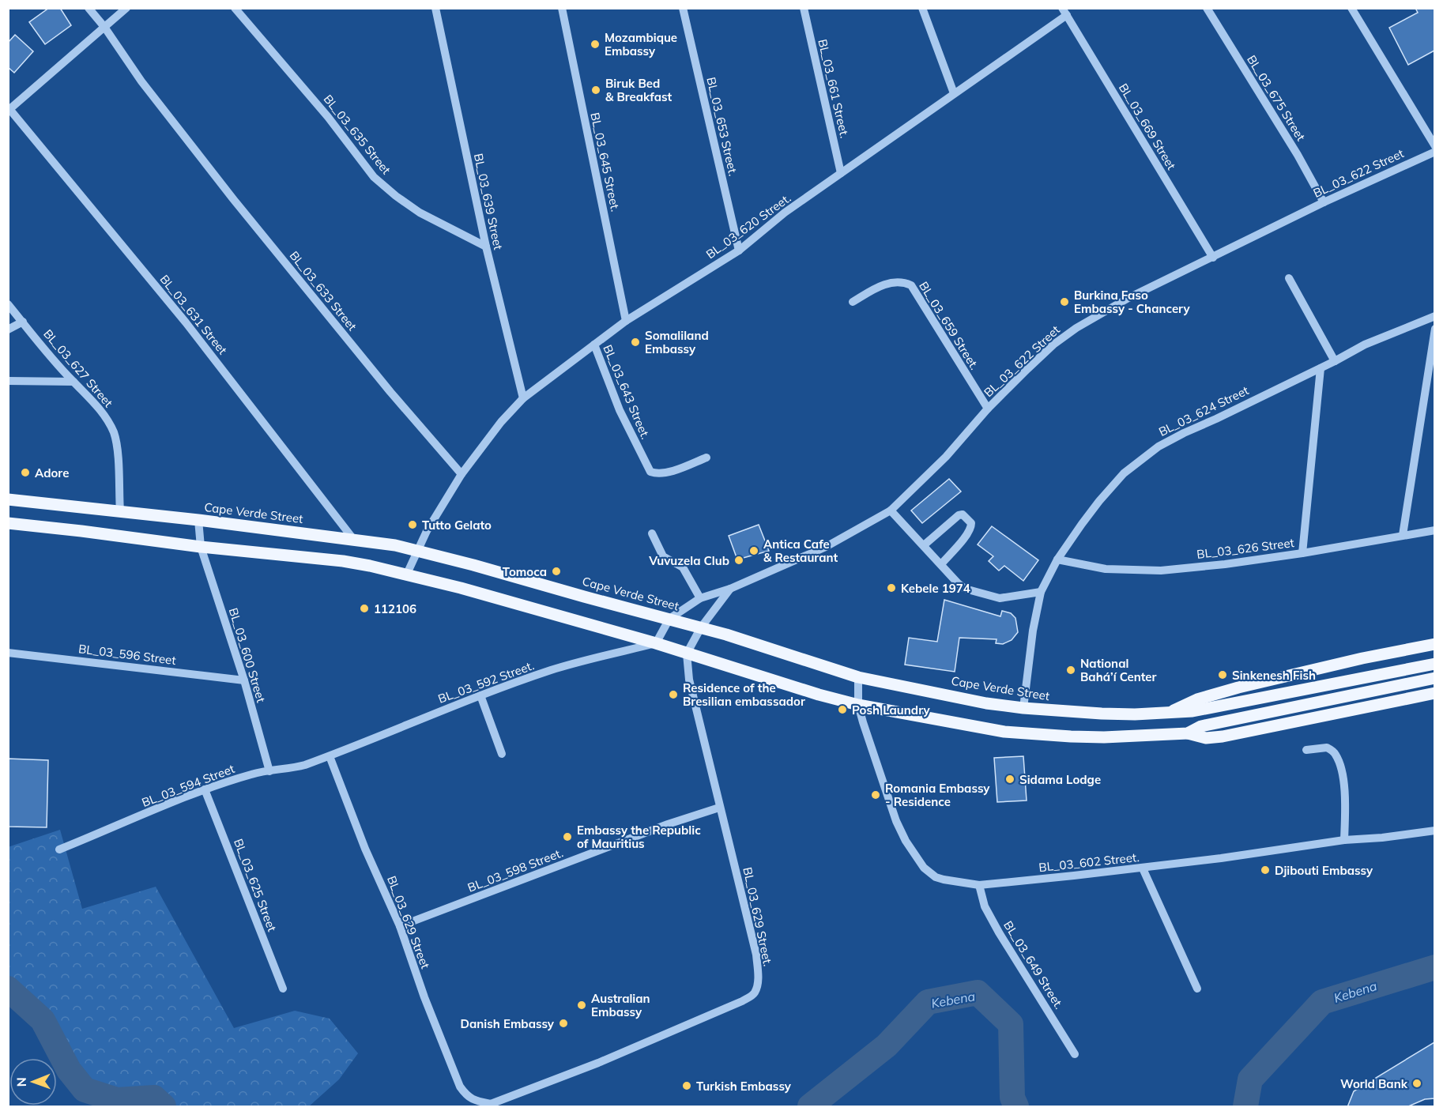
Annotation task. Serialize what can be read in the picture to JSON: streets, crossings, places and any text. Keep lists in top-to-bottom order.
{
  "streets": {
    "main road": ["Cape Verde Street"],
    "street": [
      "BL_03_661 Street.",
      "BL_03_675 Street",
      "BL_03_653 Street.",
      "BL_03_669 Street",
      "BL_03_635 Street",
      "BL_03_645 Street.",
      "BL_03_622 Street",
      "BL_03_639 Street",
      "BL_03_620 Street.",
      "BL_03_633 Street",
      "BL_03_631 Street",
      "BL_03_659 Street.",
      "BL_03_627 Street",
      "BL_03_643 Street.",
      "BL_03_624 Street",
      "BL_03_626 Street",
      "BL_03_596 Street",
      "BL_03_600 Street",
      "BL_03_592 Street.",
      "BL_03_594 Street",
      "BL_03_602 Street.",
      "BL_03_598 Street.",
      "BL_03_625 Street",
      "BL_03_629 Street.",
      "BL_03_629 Street",
      "BL_03_649 Street."
    ]
  },
  "crossings": [
    ["BL_03_661 Street.", "BL_03_620 Street."],
    ["BL_03_675 Street", "BL_03_622 Street"],
    ["BL_03_653 Street.", "BL_03_620 Street."],
    ["BL_03_669 Street", "BL_03_622 Street"],
    ["BL_03_669 Street", "BL_03_620 Street."],
    ["BL_03_635 Street", "BL_03_639 Street"],
    ["BL_03_645 Street.", "BL_03_620 Street."],
    ["BL_03_622 Street", "BL_03_659 Street."],
    ["BL_03_622 Street", "Cape Verde Street"],
    ["BL_03_639 Street", "BL_03_620 Street."],
    ["BL_03_620 Street.", "BL_03_633 Street"],
    ["BL_03_620 Street.", "BL_03_643 Street."],
    ["BL_03_631 Street", "Cape Verde Street"],
    ["BL_03_627 Street", "Cape Verde Street"],
    ["BL_03_624 Street", "Cape Verde Street"],
    ["BL_03_624 Street", "BL_03_626 Street"],
    ["Cape Verde Street", "BL_03_600 Street"],
    ["Cape Verde Street", "BL_03_602 Street."],
    ["BL_03_596 Street", "BL_03_600 Street"],
    ["BL_03_600 Street", "BL_03_594 Street"],
    ["BL_03_592 Street.", "BL_03_594 Street"],
    ["BL_03_592 Street.", "BL_03_629 Street"],
    ["BL_03_594 Street", "BL_03_625 Street"],
    ["BL_03_594 Street", "BL_03_629 Street"],
    ["BL_03_602 Street.", "BL_03_649 Street."],
    ["BL_03_598 Street.", "BL_03_629 Street."],
    ["BL_03_598 Street.", "BL_03_629 Street"],
    ["BL_03_629 Street.", "BL_03_629 Street"]
  ],
  "water": ["Kebena"],
  "places": [
    "Mozambique Embassy",
    "Biruk Bed & Breakfast",
    "Burkina Faso Embassy - Chancery",
    "Somaliland Embassy",
    "Adore",
    "Tutto Gelato",
    "Antica Cafe & Restaurant",
    "Vuvuzela Club",
    "Tomoca",
    "Kebele 1974",
    "112106",
    "National Bahá’í Center",
    "Sinkenesh Fish",
    "Residence of the Bresilian embassador",
    "Posh Laundry",
    "Sidama Lodge",
    "Romania Embassy - Residence",
    "Embassy the Republic of Mauritius",
    "Djibouti Embassy",
    "Australian Embassy",
    "Danish Embassy",
    "World Bank",
    "Turkish Embassy"
  ],
  "north": "left"
}
